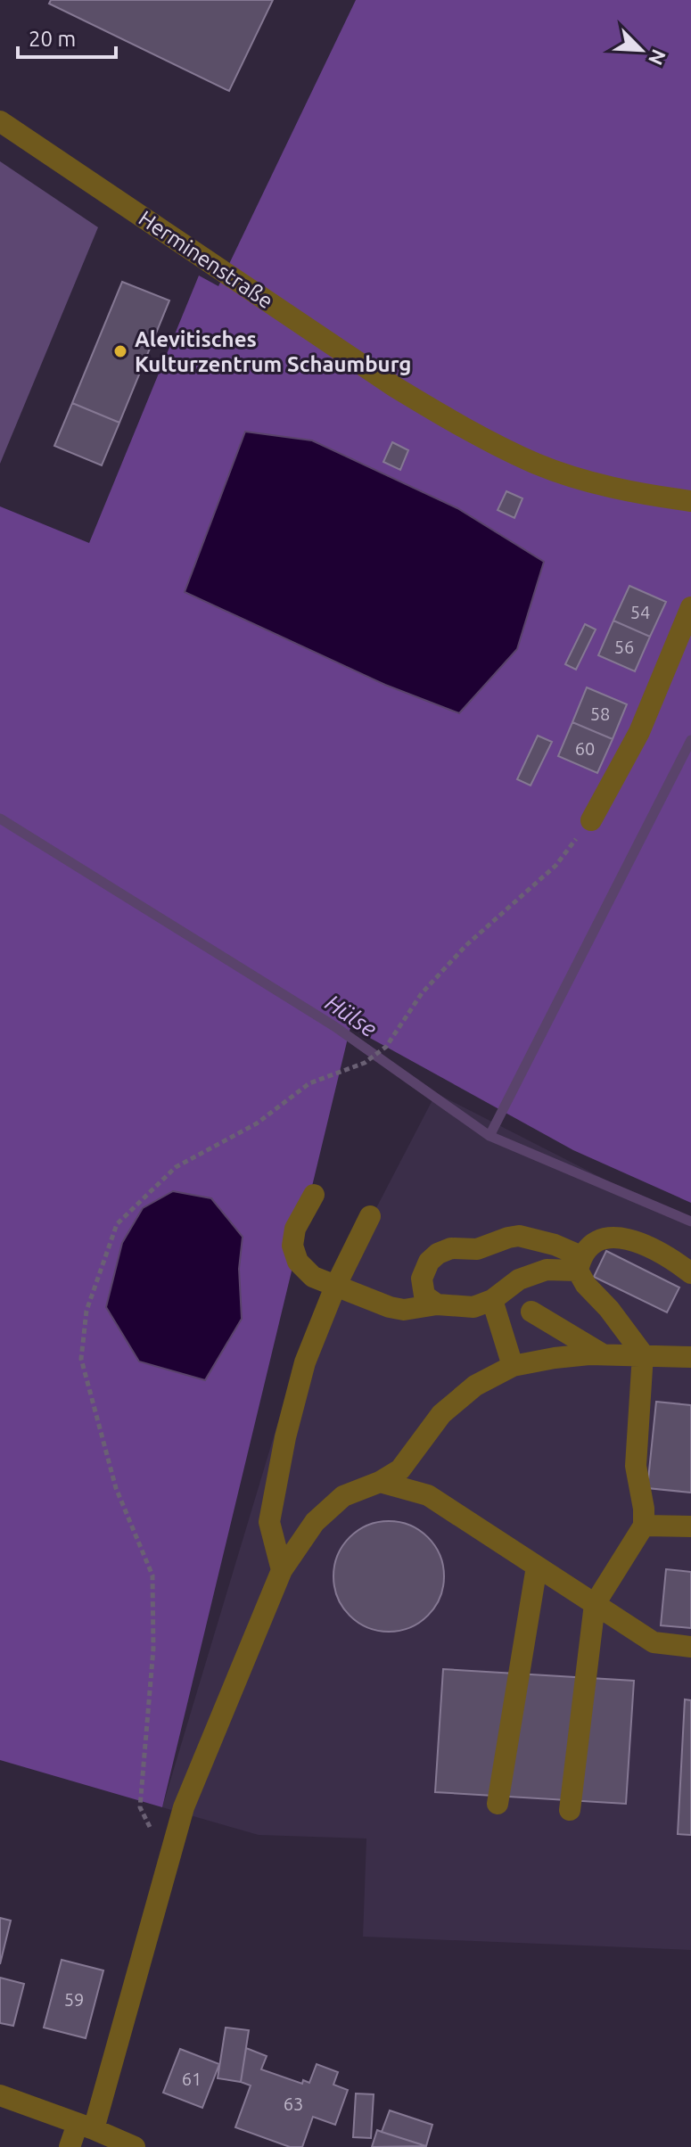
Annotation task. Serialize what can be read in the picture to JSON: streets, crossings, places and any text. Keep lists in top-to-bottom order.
{
  "streets": {
    "street": ["Herminenstraße"]
  },
  "water": ["Hülse"],
  "places": ["Alevitisches Kulturzentrum Schaumburg"],
  "house_numbers": [
    "54",
    "56",
    "58",
    "60",
    "59",
    "61",
    "63"
  ],
  "scale_bar": "20 m",
  "north": "bottom right"
}
